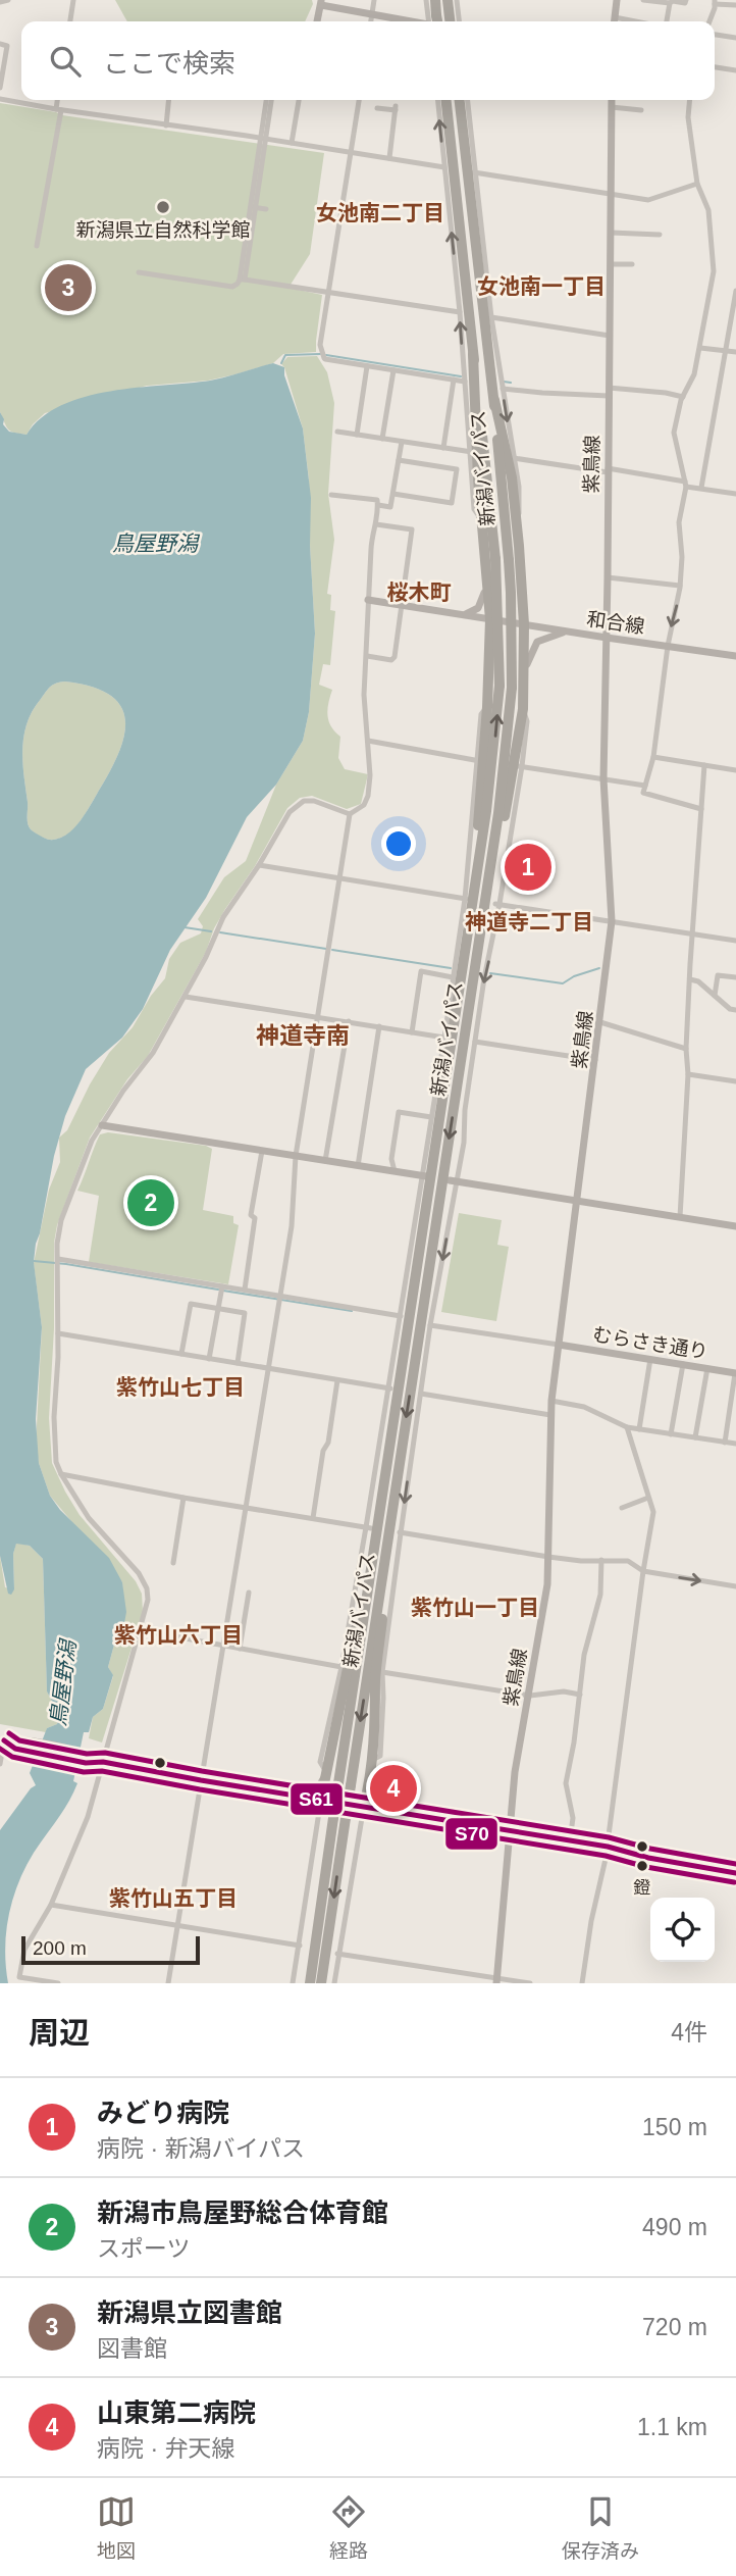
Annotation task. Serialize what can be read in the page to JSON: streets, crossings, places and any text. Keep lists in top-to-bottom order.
{
  "streets": {
    "highway": ["新潟バイパス"],
    "street": ["紫鳥線", "和合線", "むらさき通り"]
  },
  "crossings": [
    ["紫鳥線", "和合線"],
    ["紫鳥線", "むらさき通り"]
  ],
  "districts": [
    "女池南二丁目",
    "女池南一丁目",
    "桜木町",
    "神道寺二丁目",
    "神道寺南",
    "紫竹山七丁目",
    "紫竹山一丁目",
    "紫竹山六丁目",
    "紫竹山五丁目"
  ],
  "water": ["鳥屋野潟"],
  "places": ["新潟県立自然科学館", "鐙"],
  "lines": ["transit line S61", "transit line S70"],
  "scale_bar": "200 m",
  "page": {
    "search": "ここで検索",
    "pins": [
      "3",
      "1",
      "2",
      "4"
    ],
    "scale": "200 m",
    "heading": ["周辺", "4件"],
    "list": [
      {
        "mark": "1",
        "name": "みどり病院",
        "note": "病院 · 新潟バイパス",
        "value": "150 m"
      },
      {
        "mark": "2",
        "name": "新潟市鳥屋野総合体育館",
        "note": "スポーツ",
        "value": "490 m"
      },
      {
        "mark": "3",
        "name": "新潟県立図書館",
        "note": "図書館",
        "value": "720 m"
      },
      {
        "mark": "4",
        "name": "山東第二病院",
        "note": "病院 · 弁天線",
        "value": "1.1 km"
      }
    ],
    "nav": ["地図", "経路", "保存済み"]
  }
}
